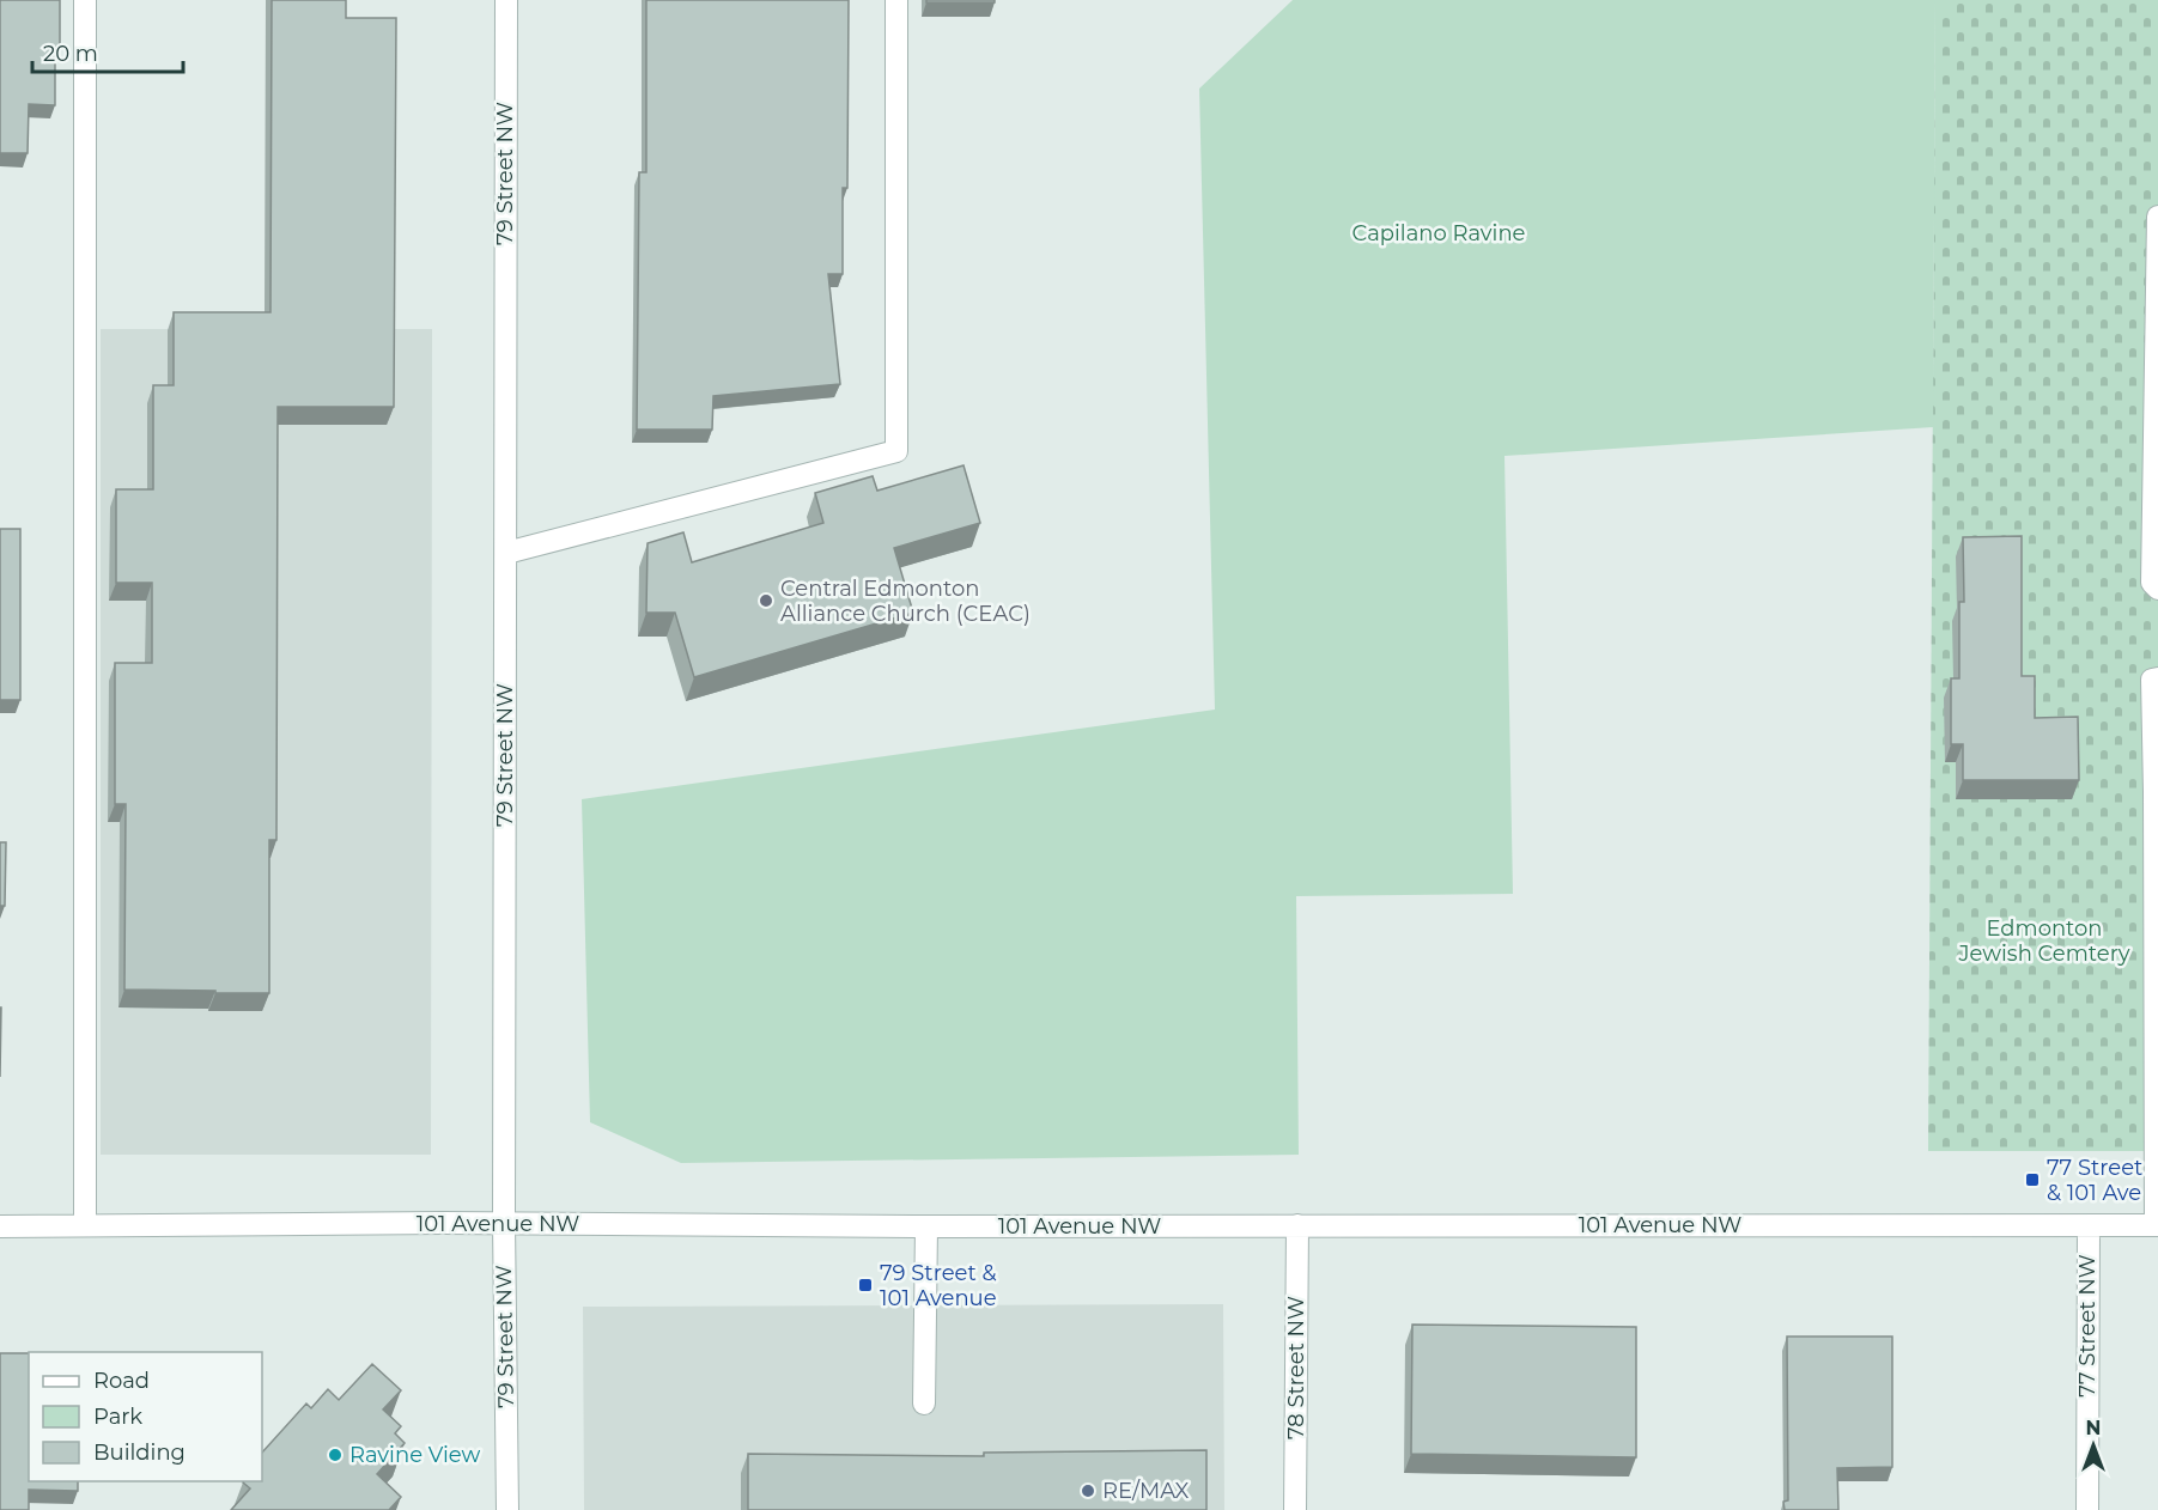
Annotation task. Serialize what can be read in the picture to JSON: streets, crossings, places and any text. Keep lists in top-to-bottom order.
{
  "streets": {
    "street": [
      "79 Street NW",
      "101 Avenue NW",
      "77 Street NW",
      "78 Street NW"
    ]
  },
  "crossings": [
    ["79 Street NW", "101 Avenue NW"],
    ["101 Avenue NW", "77 Street NW"],
    ["101 Avenue NW", "78 Street NW"]
  ],
  "parks": ["Capilano Ravine", "Edmonton Jewish Cemtery"],
  "places": {
    "other": ["Central Edmonton Alliance Church (CEAC)", "Ravine View", "RE/MAX"],
    "transit": ["77 Street & 101 Ave", "79 Street & 101 Avenue"]
  },
  "legend": ["Road", "Park", "Building"],
  "scale_bar": "20 m",
  "north": "top"
}
